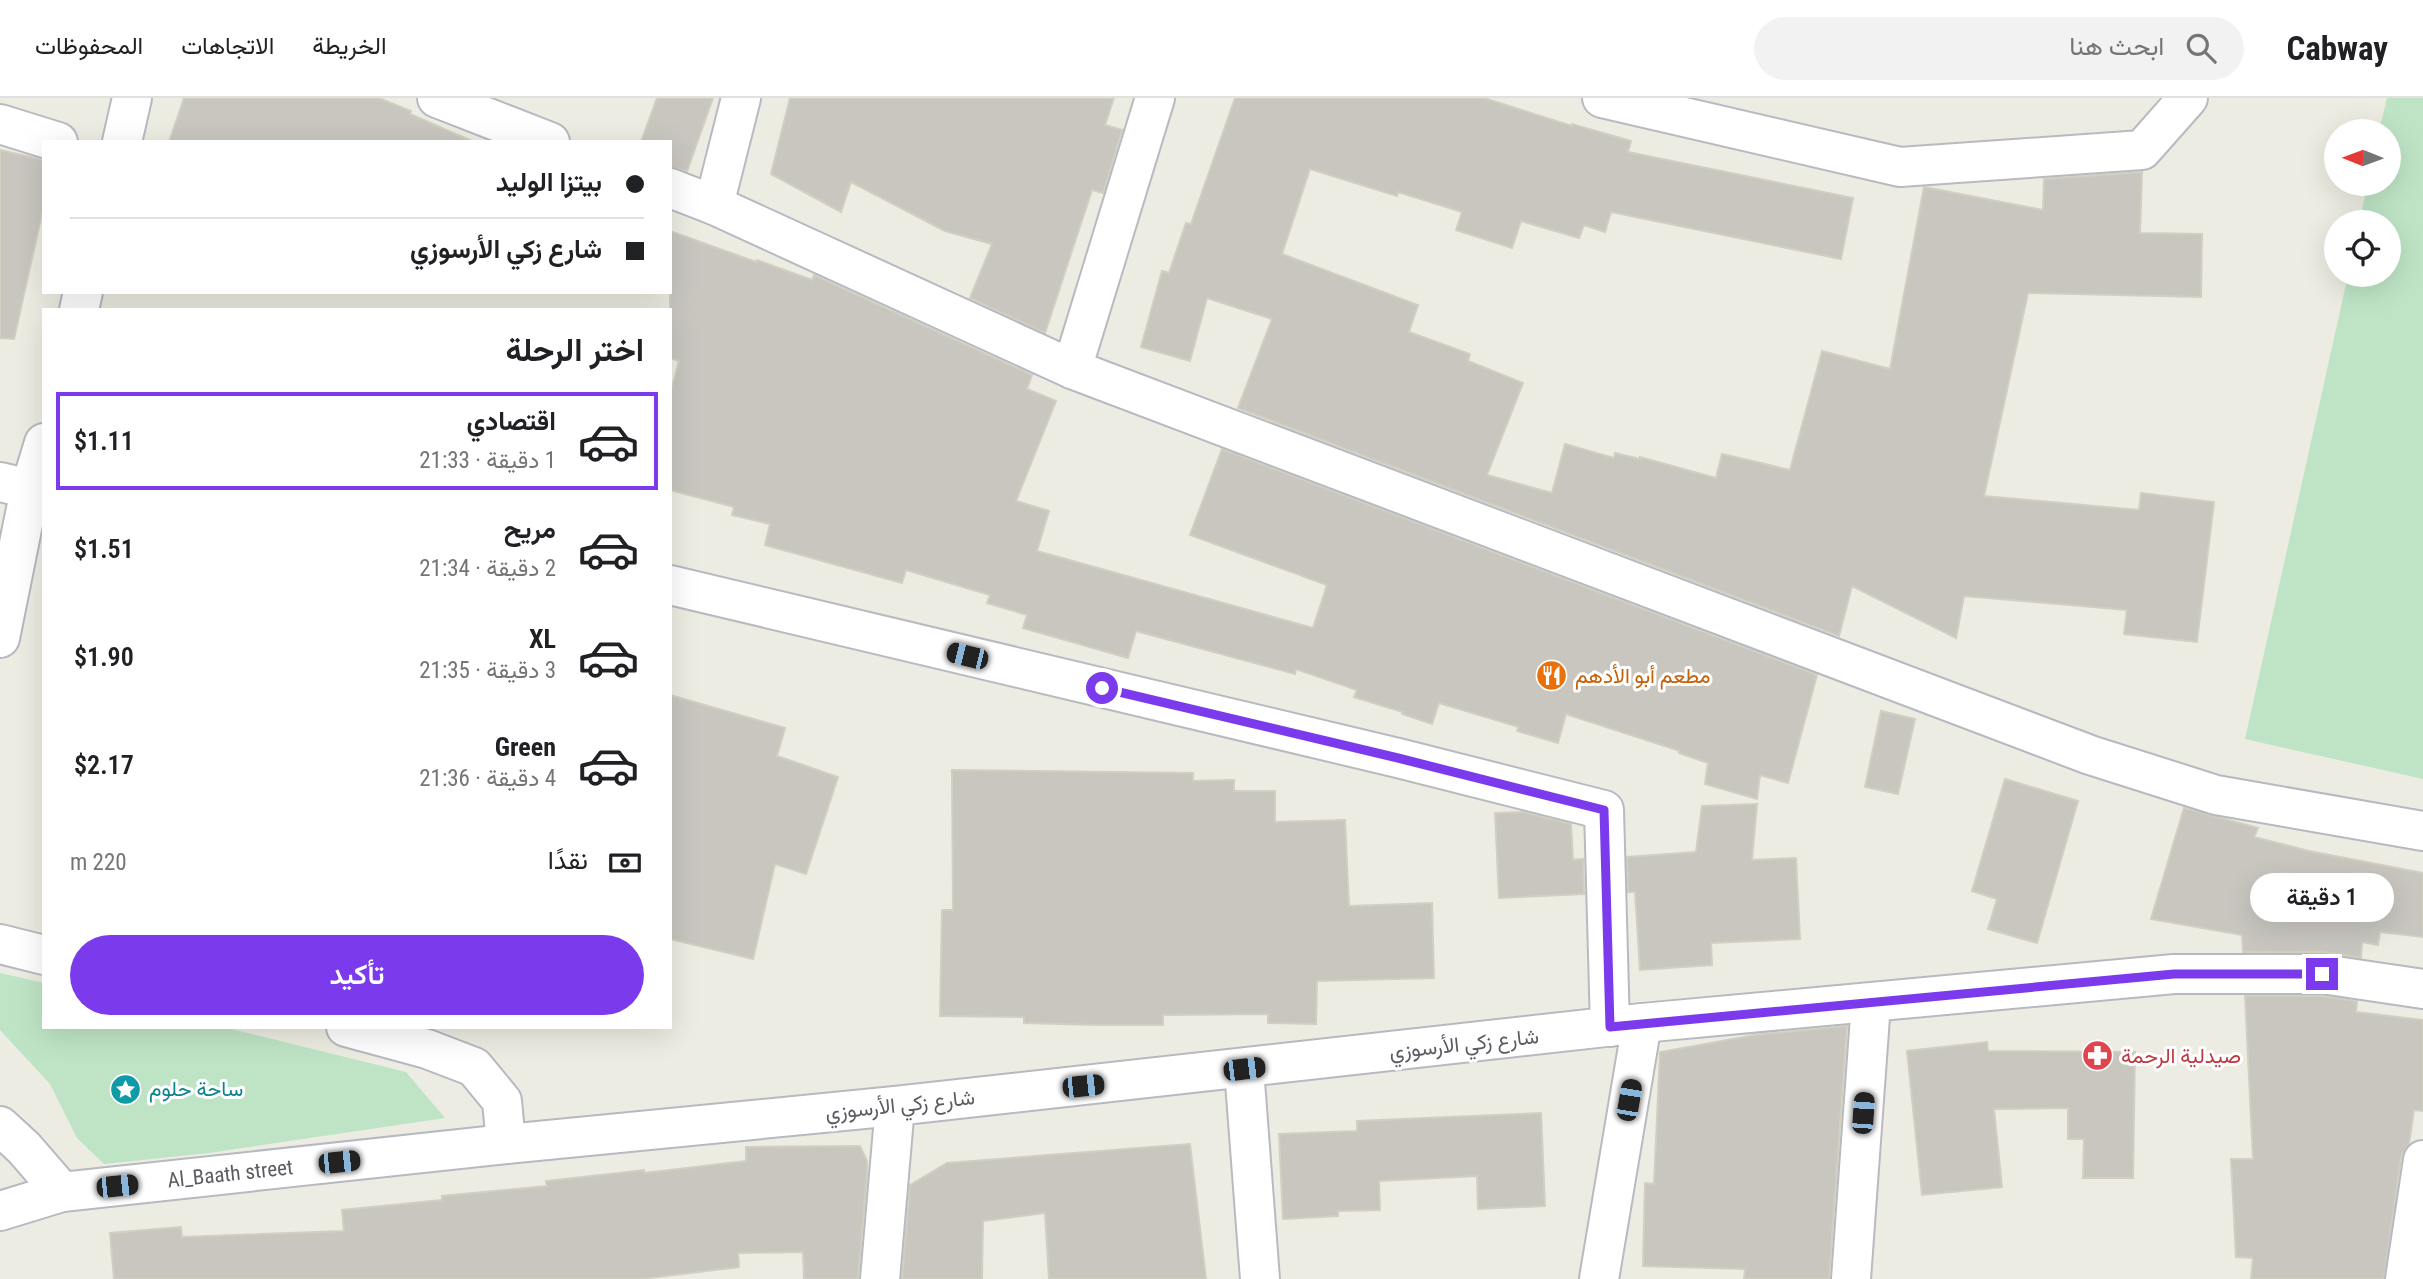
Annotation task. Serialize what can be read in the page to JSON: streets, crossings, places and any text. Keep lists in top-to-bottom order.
{
  "streets": {
    "street": ["شارع زكي الأرسوزي", "Al_Baath street"]
  },
  "crossings": [
    ["شارع زكي الأرسوزي", "Al_Baath street"]
  ],
  "places": {
    "restaurant": ["مطعم أبو الأدهم"],
    "pharmacy": ["صيدلية الرحمة"],
    "place": ["ساحة حلوم"]
  },
  "north": "left",
  "page": {
    "header": "Cabway",
    "search": "ابحث هنا",
    "nav": ["الخريطة", "الاتجاهات", "المحفوظات"],
    "banner": ["بيتزا الوليد", "شارع زكي الأرسوزي"],
    "heading": "اختر الرحلة",
    "list": [
      {
        "name": "اقتصادي",
        "note": "1 دقيقة · 21:33",
        "value": "$1.11"
      },
      {
        "name": "مريح",
        "note": "2 دقيقة · 21:34",
        "value": "$1.51"
      },
      {
        "name": "XL",
        "note": "3 دقيقة · 21:35",
        "value": "$1.90"
      },
      {
        "name": "Green",
        "note": "4 دقيقة · 21:36",
        "value": "$2.17"
      }
    ],
    "pay": ["نقدًا", "220 m"],
    "bubble": "1 دقيقة",
    "buttons": "تأكيد"
  }
}
